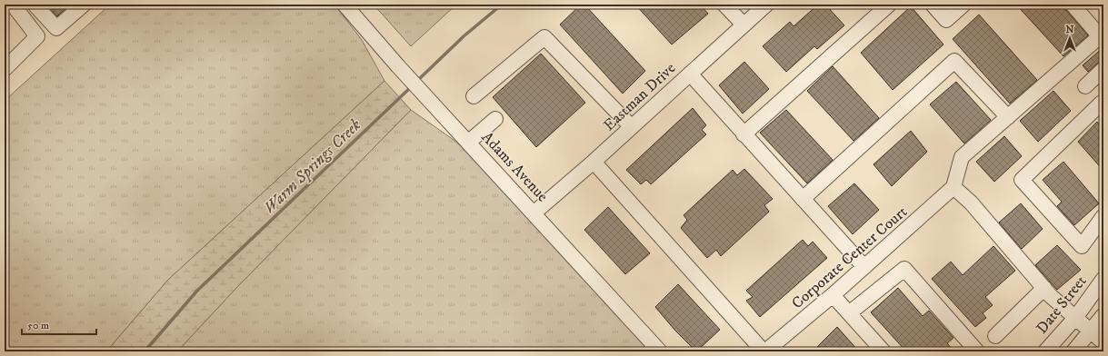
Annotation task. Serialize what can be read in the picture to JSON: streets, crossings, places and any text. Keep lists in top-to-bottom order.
{
  "streets": {
    "street": [
      "Eastman Drive",
      "Adams Avenue",
      "Corporate Center Court",
      "Date Street"
    ]
  },
  "crossings": [
    ["Eastman Drive", "Adams Avenue"]
  ],
  "water": ["Warm Springs Creek"],
  "scale_bar": "50 m",
  "north": "top"
}
